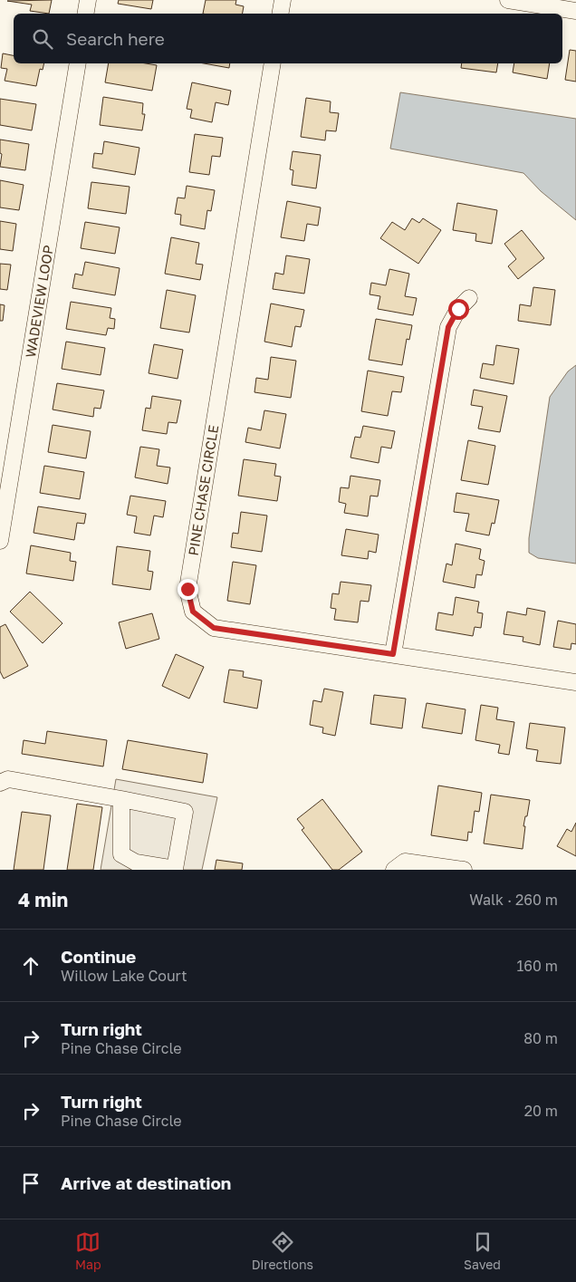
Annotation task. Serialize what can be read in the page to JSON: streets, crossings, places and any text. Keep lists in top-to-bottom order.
{
  "streets": {
    "street": ["WADEVIEW LOOP", "PINE CHASE CIRCLE"]
  },
  "page": {
    "search": "Search here",
    "heading": ["4 min", "Walk · 260 m"],
    "list": [
      ["Continue", "Willow Lake Court", "160 m"],
      ["Turn right", "Pine Chase Circle", "80 m"],
      ["Turn right", "Pine Chase Circle", "20 m"],
      "Arrive at destination"
    ],
    "nav": ["Map", "Directions", "Saved"]
  }
}
